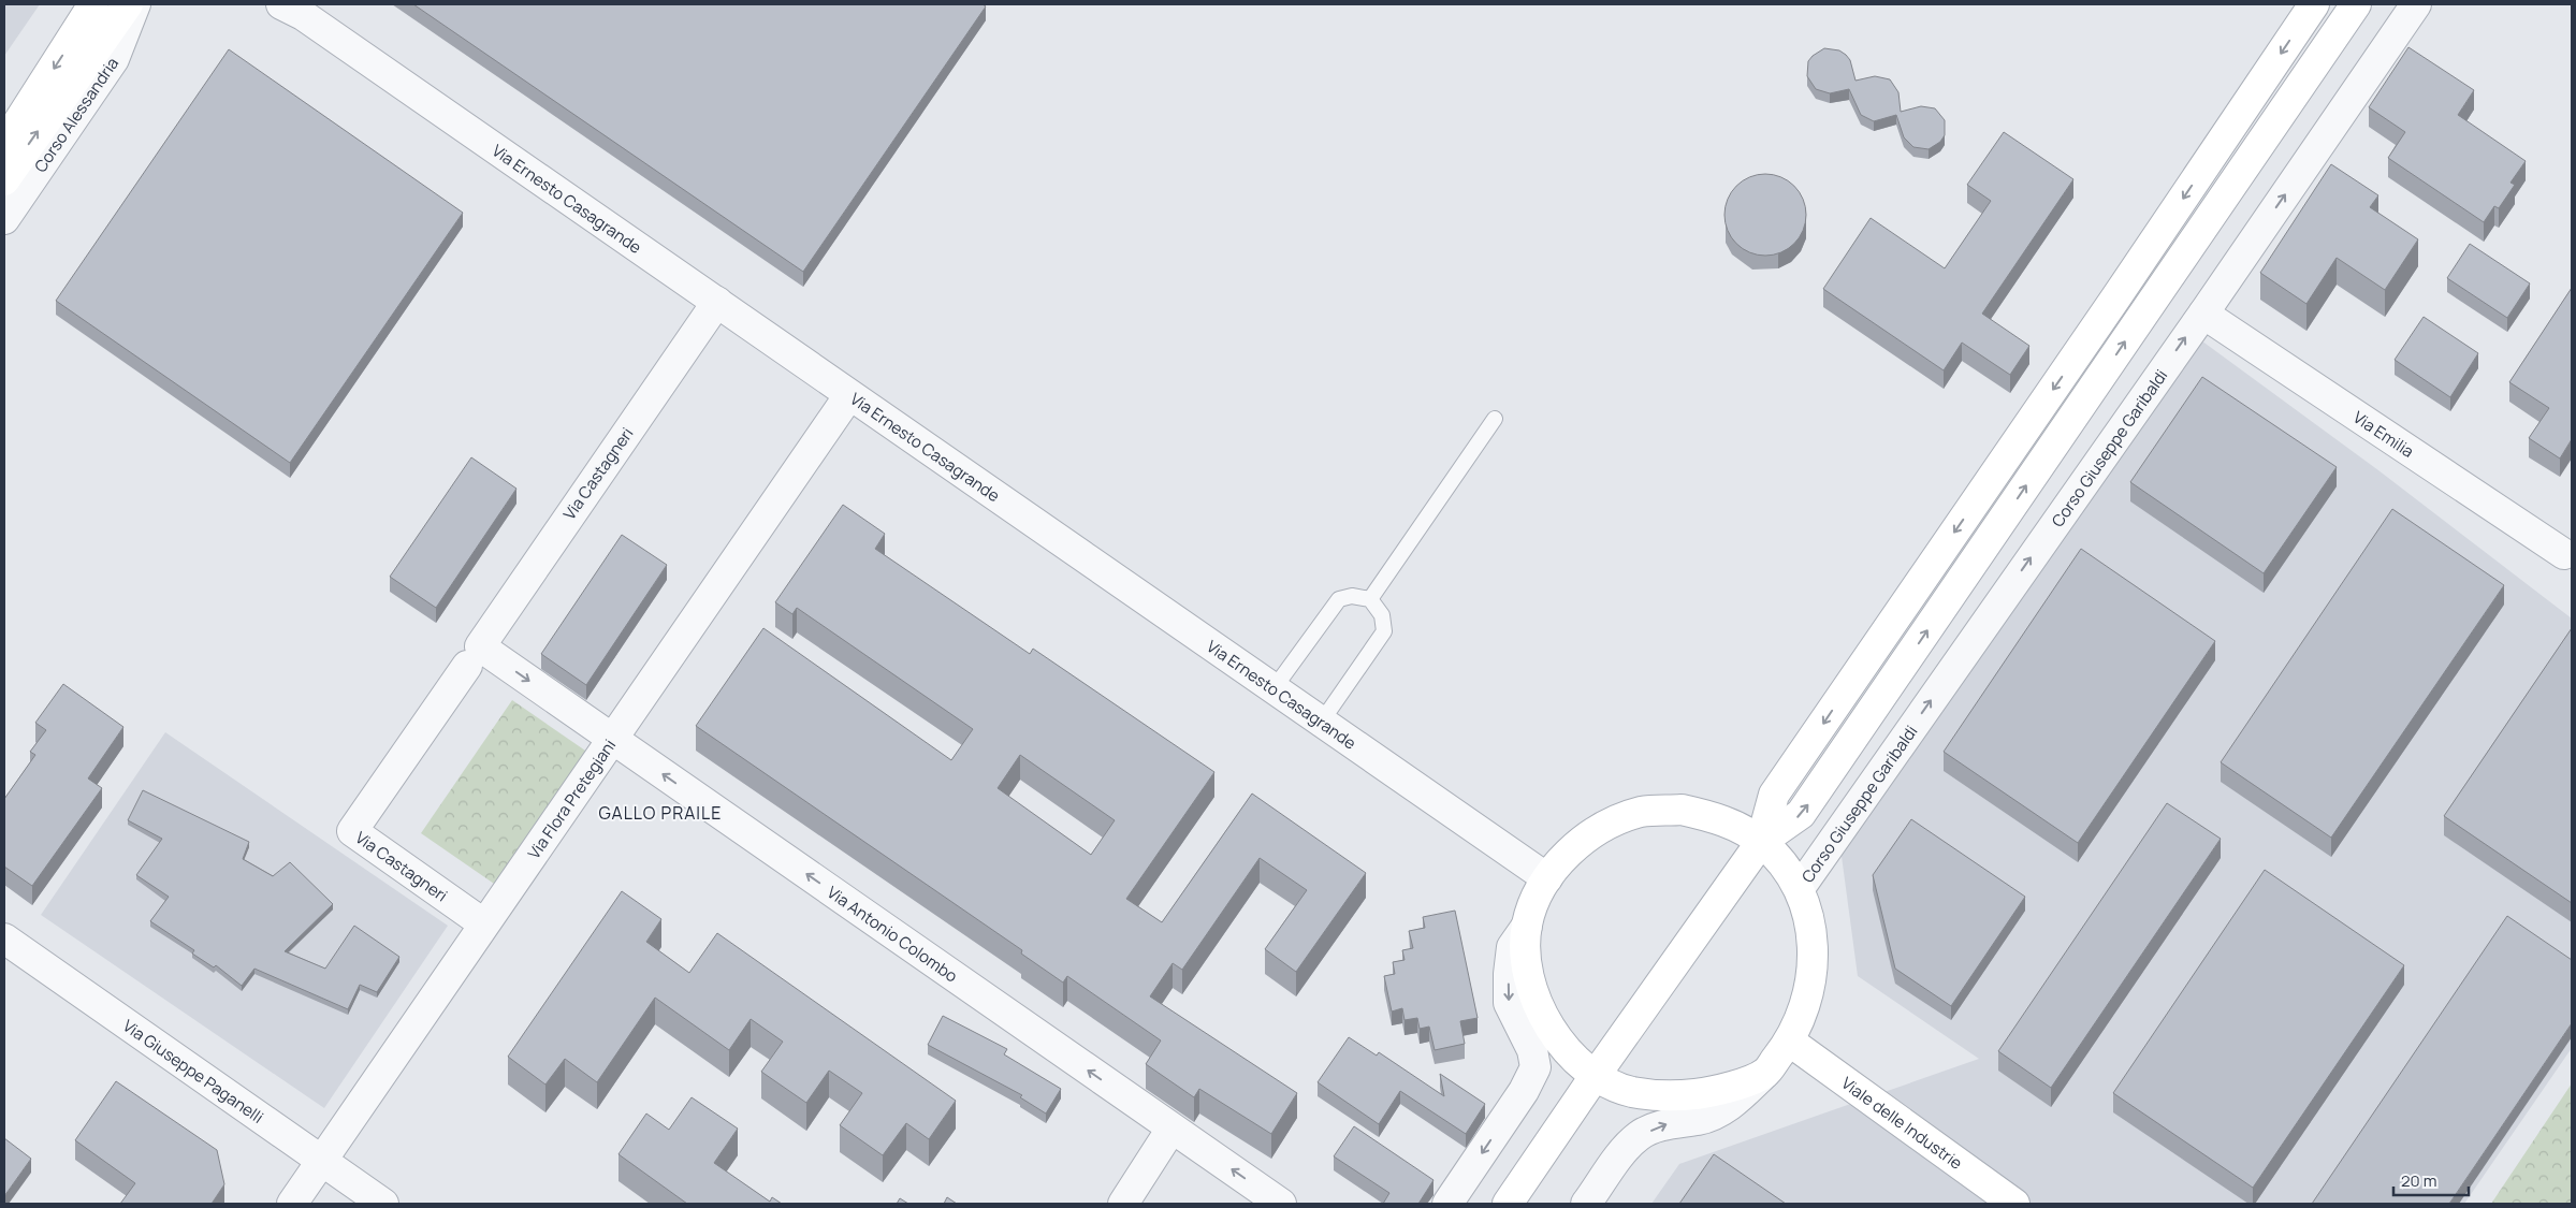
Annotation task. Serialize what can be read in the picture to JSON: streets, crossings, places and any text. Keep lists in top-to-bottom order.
{
  "streets": {
    "street": [
      "Corso Alessandria",
      "Via Ernesto Casagrande",
      "Via Emilia",
      "Corso Giuseppe Garibaldi",
      "Via Castagneri",
      "Via Flora Pretegiani",
      "Via Antonio Colombo",
      "Via Giuseppe Paganelli",
      "Viale delle Industrie"
    ]
  },
  "crossings": [
    ["Via Ernesto Casagrande", "Corso Giuseppe Garibaldi"],
    ["Via Ernesto Casagrande", "Via Castagneri"],
    ["Via Ernesto Casagrande", "Via Flora Pretegiani"],
    ["Via Emilia", "Corso Giuseppe Garibaldi"],
    ["Corso Giuseppe Garibaldi", "Viale delle Industrie"],
    ["Via Castagneri", "Via Flora Pretegiani"],
    ["Via Castagneri", "Via Antonio Colombo"],
    ["Via Flora Pretegiani", "Via Antonio Colombo"],
    ["Via Flora Pretegiani", "Via Giuseppe Paganelli"]
  ],
  "districts": ["GALLO PRAILE"],
  "scale_bar": "20 m"
}
